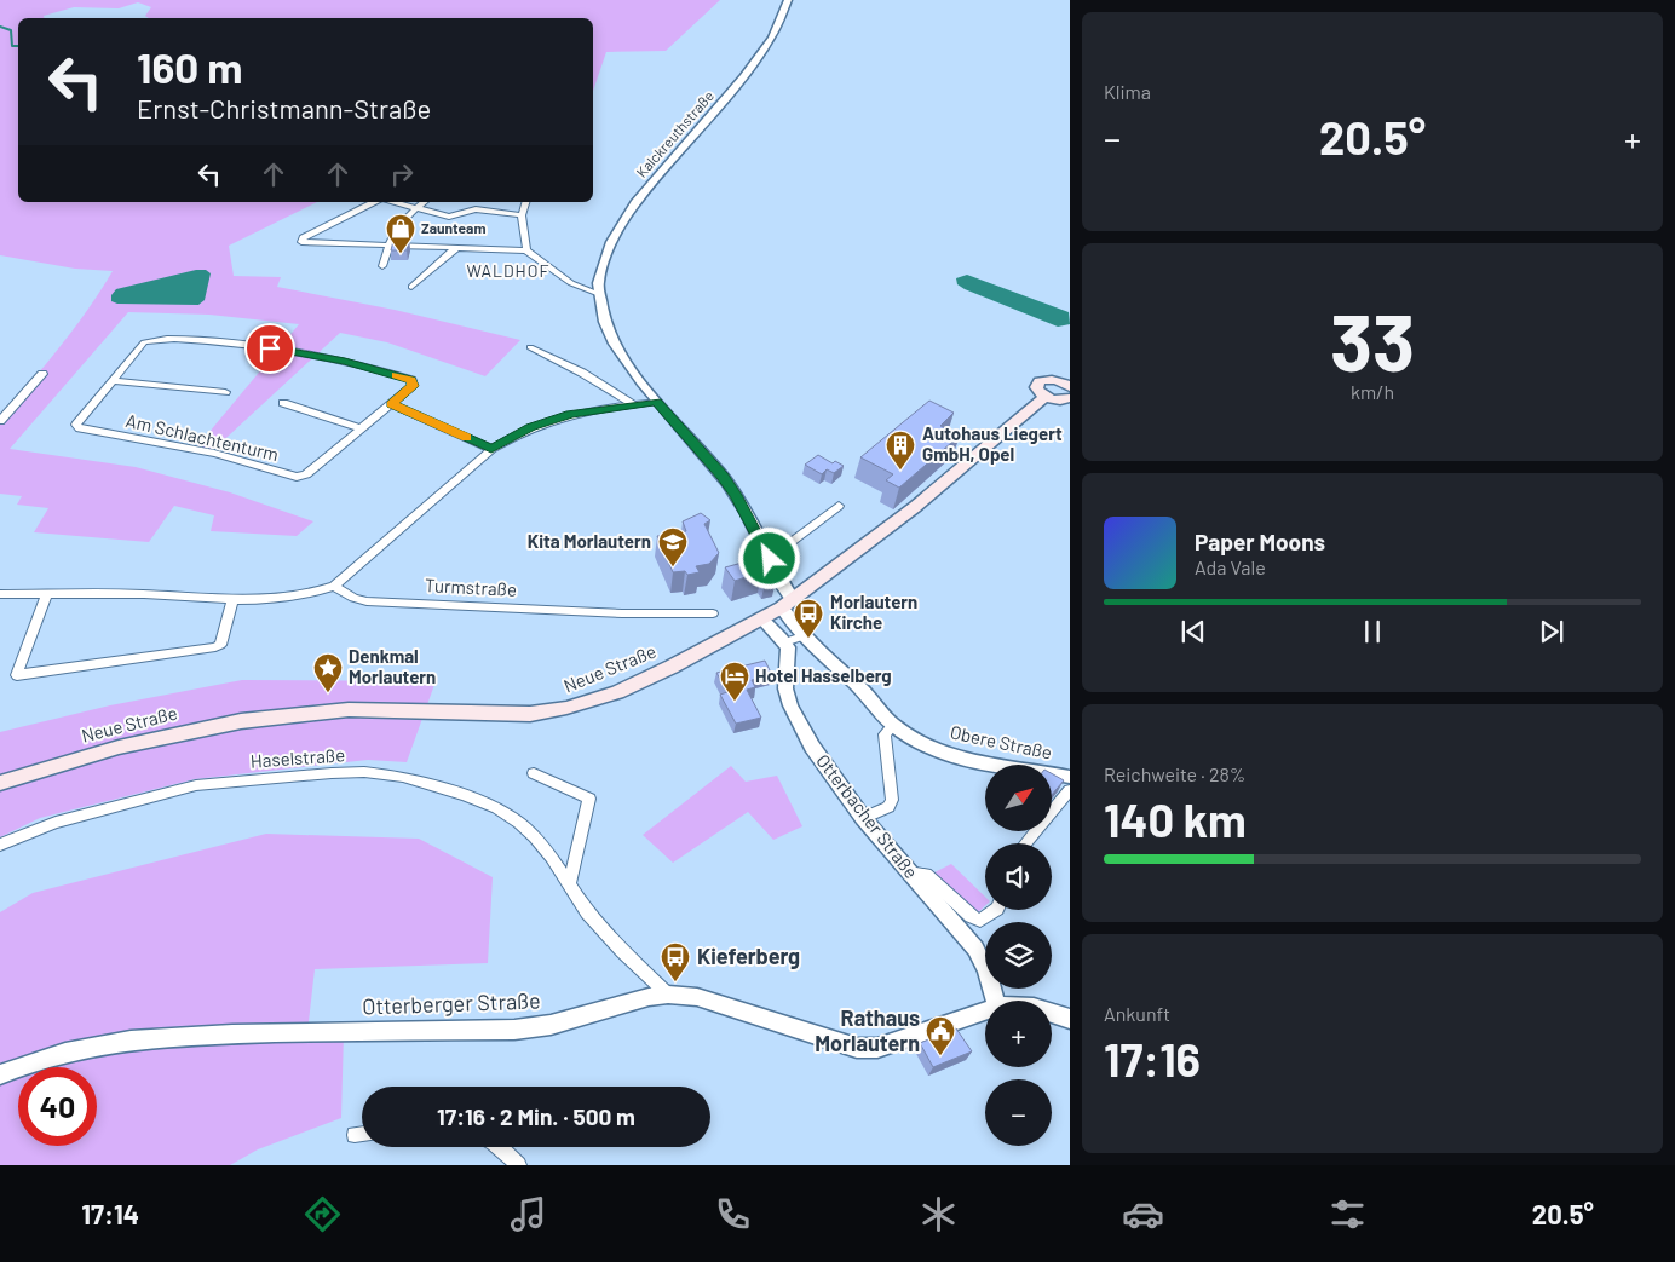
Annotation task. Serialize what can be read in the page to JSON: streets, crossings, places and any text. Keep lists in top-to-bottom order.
{
  "streets": {
    "main road": ["Neue Straße"],
    "street": [
      "Kalckreuthstraße",
      "Am Schlachtenturm",
      "Turmstraße",
      "Obere Straße",
      "Haselstraße",
      "Otterbacher Straße",
      "Otterberger Straße"
    ]
  },
  "crossings": [
    ["Kalckreuthstraße", "Obere Straße"],
    ["Neue Straße", "Obere Straße"],
    ["Haselstraße", "Otterberger Straße"]
  ],
  "districts": ["WALDHOF"],
  "places": {
    "shop": ["Zaunteam"],
    "building": ["Autohaus Liegert GmbH, Opel"],
    "school or university": ["Kita Morlautern"],
    "bus stop": ["Morlautern Kirche", "Kieferberg"],
    "place": ["Denkmal Morlautern"],
    "hotel": ["Hotel Hasselberg"],
    "public building": ["Rathaus Morlautern"]
  },
  "north": "top right",
  "page": {
    "tile": [
      "Klima",
      ["33", "km/h"],
      ["Reichweite · 28%", "140 km"],
      ["Ankunft", "17:16"]
    ],
    "turn": ["160 m", "Ernst-Christmann-Straße"],
    "heat": ["−", "20.5°", "+"],
    "song": ["Paper Moons", "Ada Vale"],
    "map_buttons": ["+", "−"],
    "limit": "40",
    "trip": "17:16 · 2 Min. · 500 m",
    "tabs": ["17:14", "20.5°"]
  }
}
